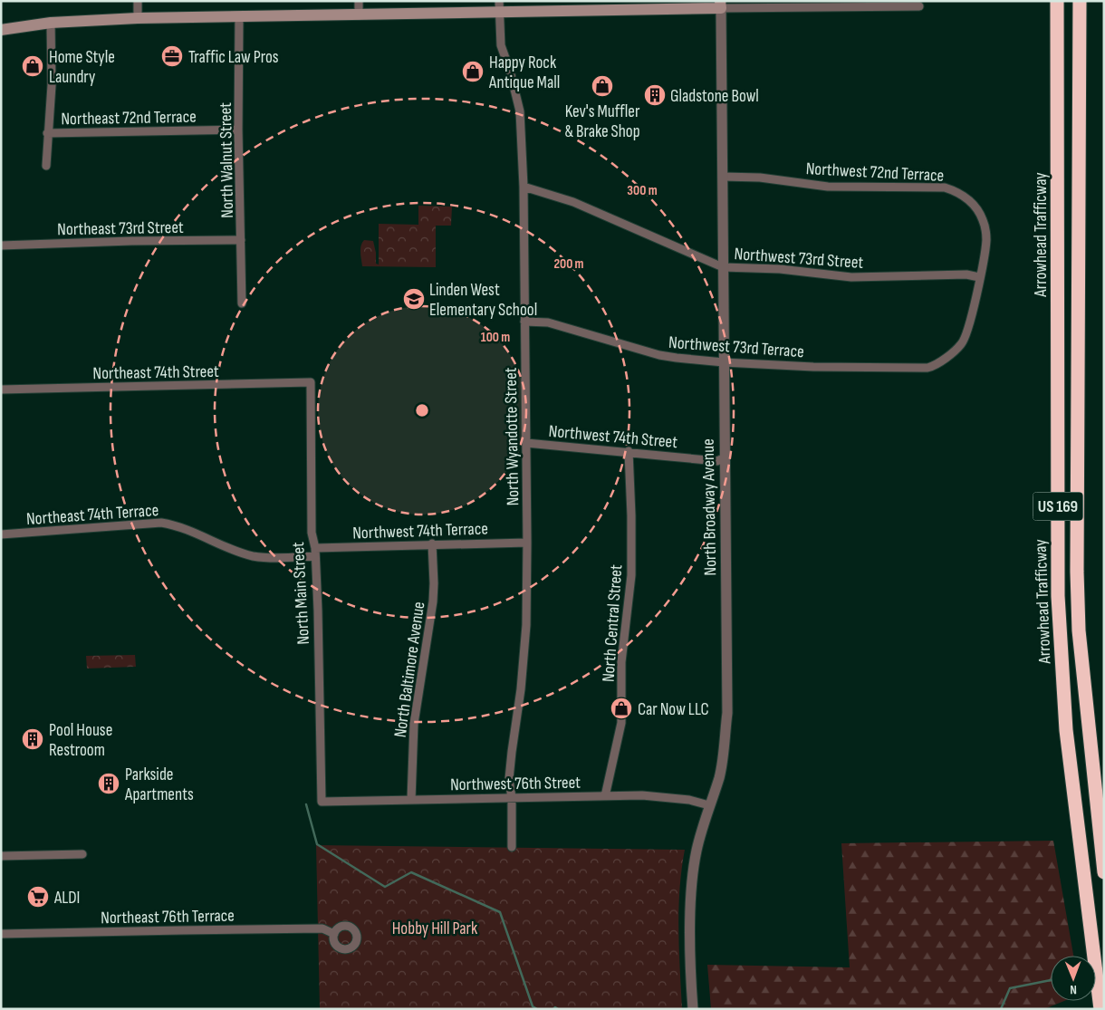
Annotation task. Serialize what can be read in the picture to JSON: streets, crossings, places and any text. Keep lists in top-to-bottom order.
{
  "streets": {
    "highway": ["Arrowhead Trafficway", "US 169"],
    "street": [
      "Northeast 72nd Terrace",
      "North Walnut Street",
      "Northwest 72nd Terrace",
      "Northeast 73rd Street",
      "Northwest 73rd Street",
      "Northwest 73rd Terrace",
      "Northeast 74th Street",
      "Northwest 74th Street",
      "North Wyandotte Street",
      "North Broadway Avenue",
      "Northeast 74th Terrace",
      "Northwest 74th Terrace",
      "North Main Street",
      "North Central Street",
      "North Baltimore Avenue",
      "Northwest 76th Street",
      "Northeast 76th Terrace"
    ]
  },
  "crossings": [
    ["Northeast 72nd Terrace", "North Walnut Street"],
    ["North Walnut Street", "Northeast 73rd Street"],
    ["Northwest 72nd Terrace", "Northwest 73rd Terrace"],
    ["Northwest 72nd Terrace", "North Broadway Avenue"],
    ["Northwest 73rd Street", "Northwest 73rd Terrace"],
    ["Northwest 73rd Street", "North Wyandotte Street"],
    ["Northwest 73rd Street", "North Broadway Avenue"],
    ["Northwest 73rd Terrace", "North Wyandotte Street"],
    ["Northwest 73rd Terrace", "North Broadway Avenue"],
    ["Northeast 74th Street", "North Main Street"],
    ["Northwest 74th Street", "North Wyandotte Street"],
    ["Northwest 74th Street", "North Broadway Avenue"],
    ["Northwest 74th Street", "North Central Street"],
    ["North Wyandotte Street", "Northwest 74th Terrace"],
    ["North Wyandotte Street", "Northwest 76th Street"],
    ["North Broadway Avenue", "Northwest 76th Street"],
    ["Northeast 74th Terrace", "Northwest 74th Terrace"],
    ["Northeast 74th Terrace", "North Main Street"],
    ["Northwest 74th Terrace", "North Main Street"],
    ["Northwest 74th Terrace", "North Baltimore Avenue"],
    ["North Main Street", "Northwest 76th Street"],
    ["North Central Street", "Northwest 76th Street"],
    ["North Baltimore Avenue", "Northwest 76th Street"]
  ],
  "parks": ["Hobby Hill Park"],
  "places": {
    "office": ["Traffic Law Pros"],
    "shop": [
      "Home Style Laundry",
      "Happy Rock Antique Mall",
      "Kev's Muffler & Brake Shop",
      "Car Now LLC"
    ],
    "building": ["Gladstone Bowl", "Pool House Restroom", "Parkside Apartments"],
    "school or university": ["Linden West Elementary School"],
    "supermarket": ["ALDI"]
  },
  "north": "bottom",
  "rings": ["300 m", "200 m", "100 m"]
}
